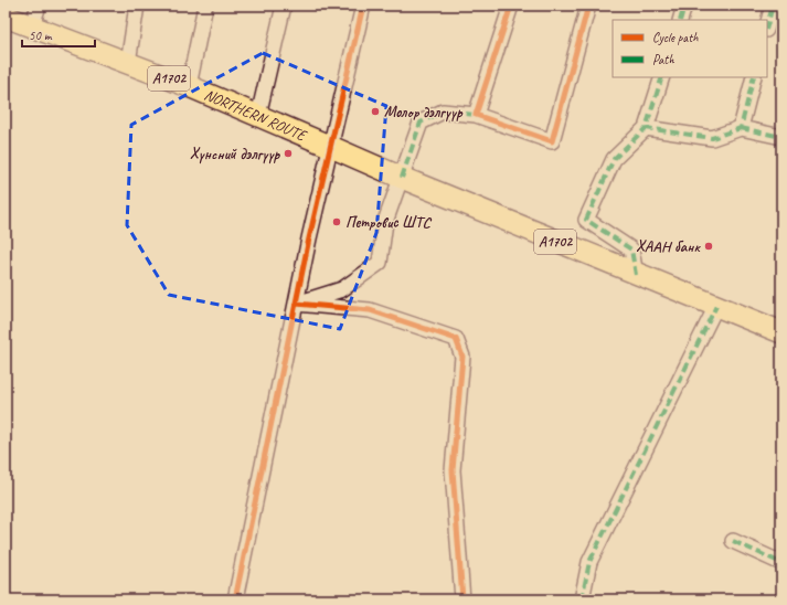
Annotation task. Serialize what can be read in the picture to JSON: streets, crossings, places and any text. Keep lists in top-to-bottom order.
{
  "streets": {
    "highway": ["A1702", "NORTHERN ROUTE"]
  },
  "crossings": [
    ["A1702", "NORTHERN ROUTE"]
  ],
  "places": [
    "Молор дэлгүүр",
    "Хүнсний дэлгүүр",
    "Петровис ШТС",
    "ХААН банк"
  ],
  "legend": ["Cycle path", "Path"],
  "scale_bar": "50 m"
}
